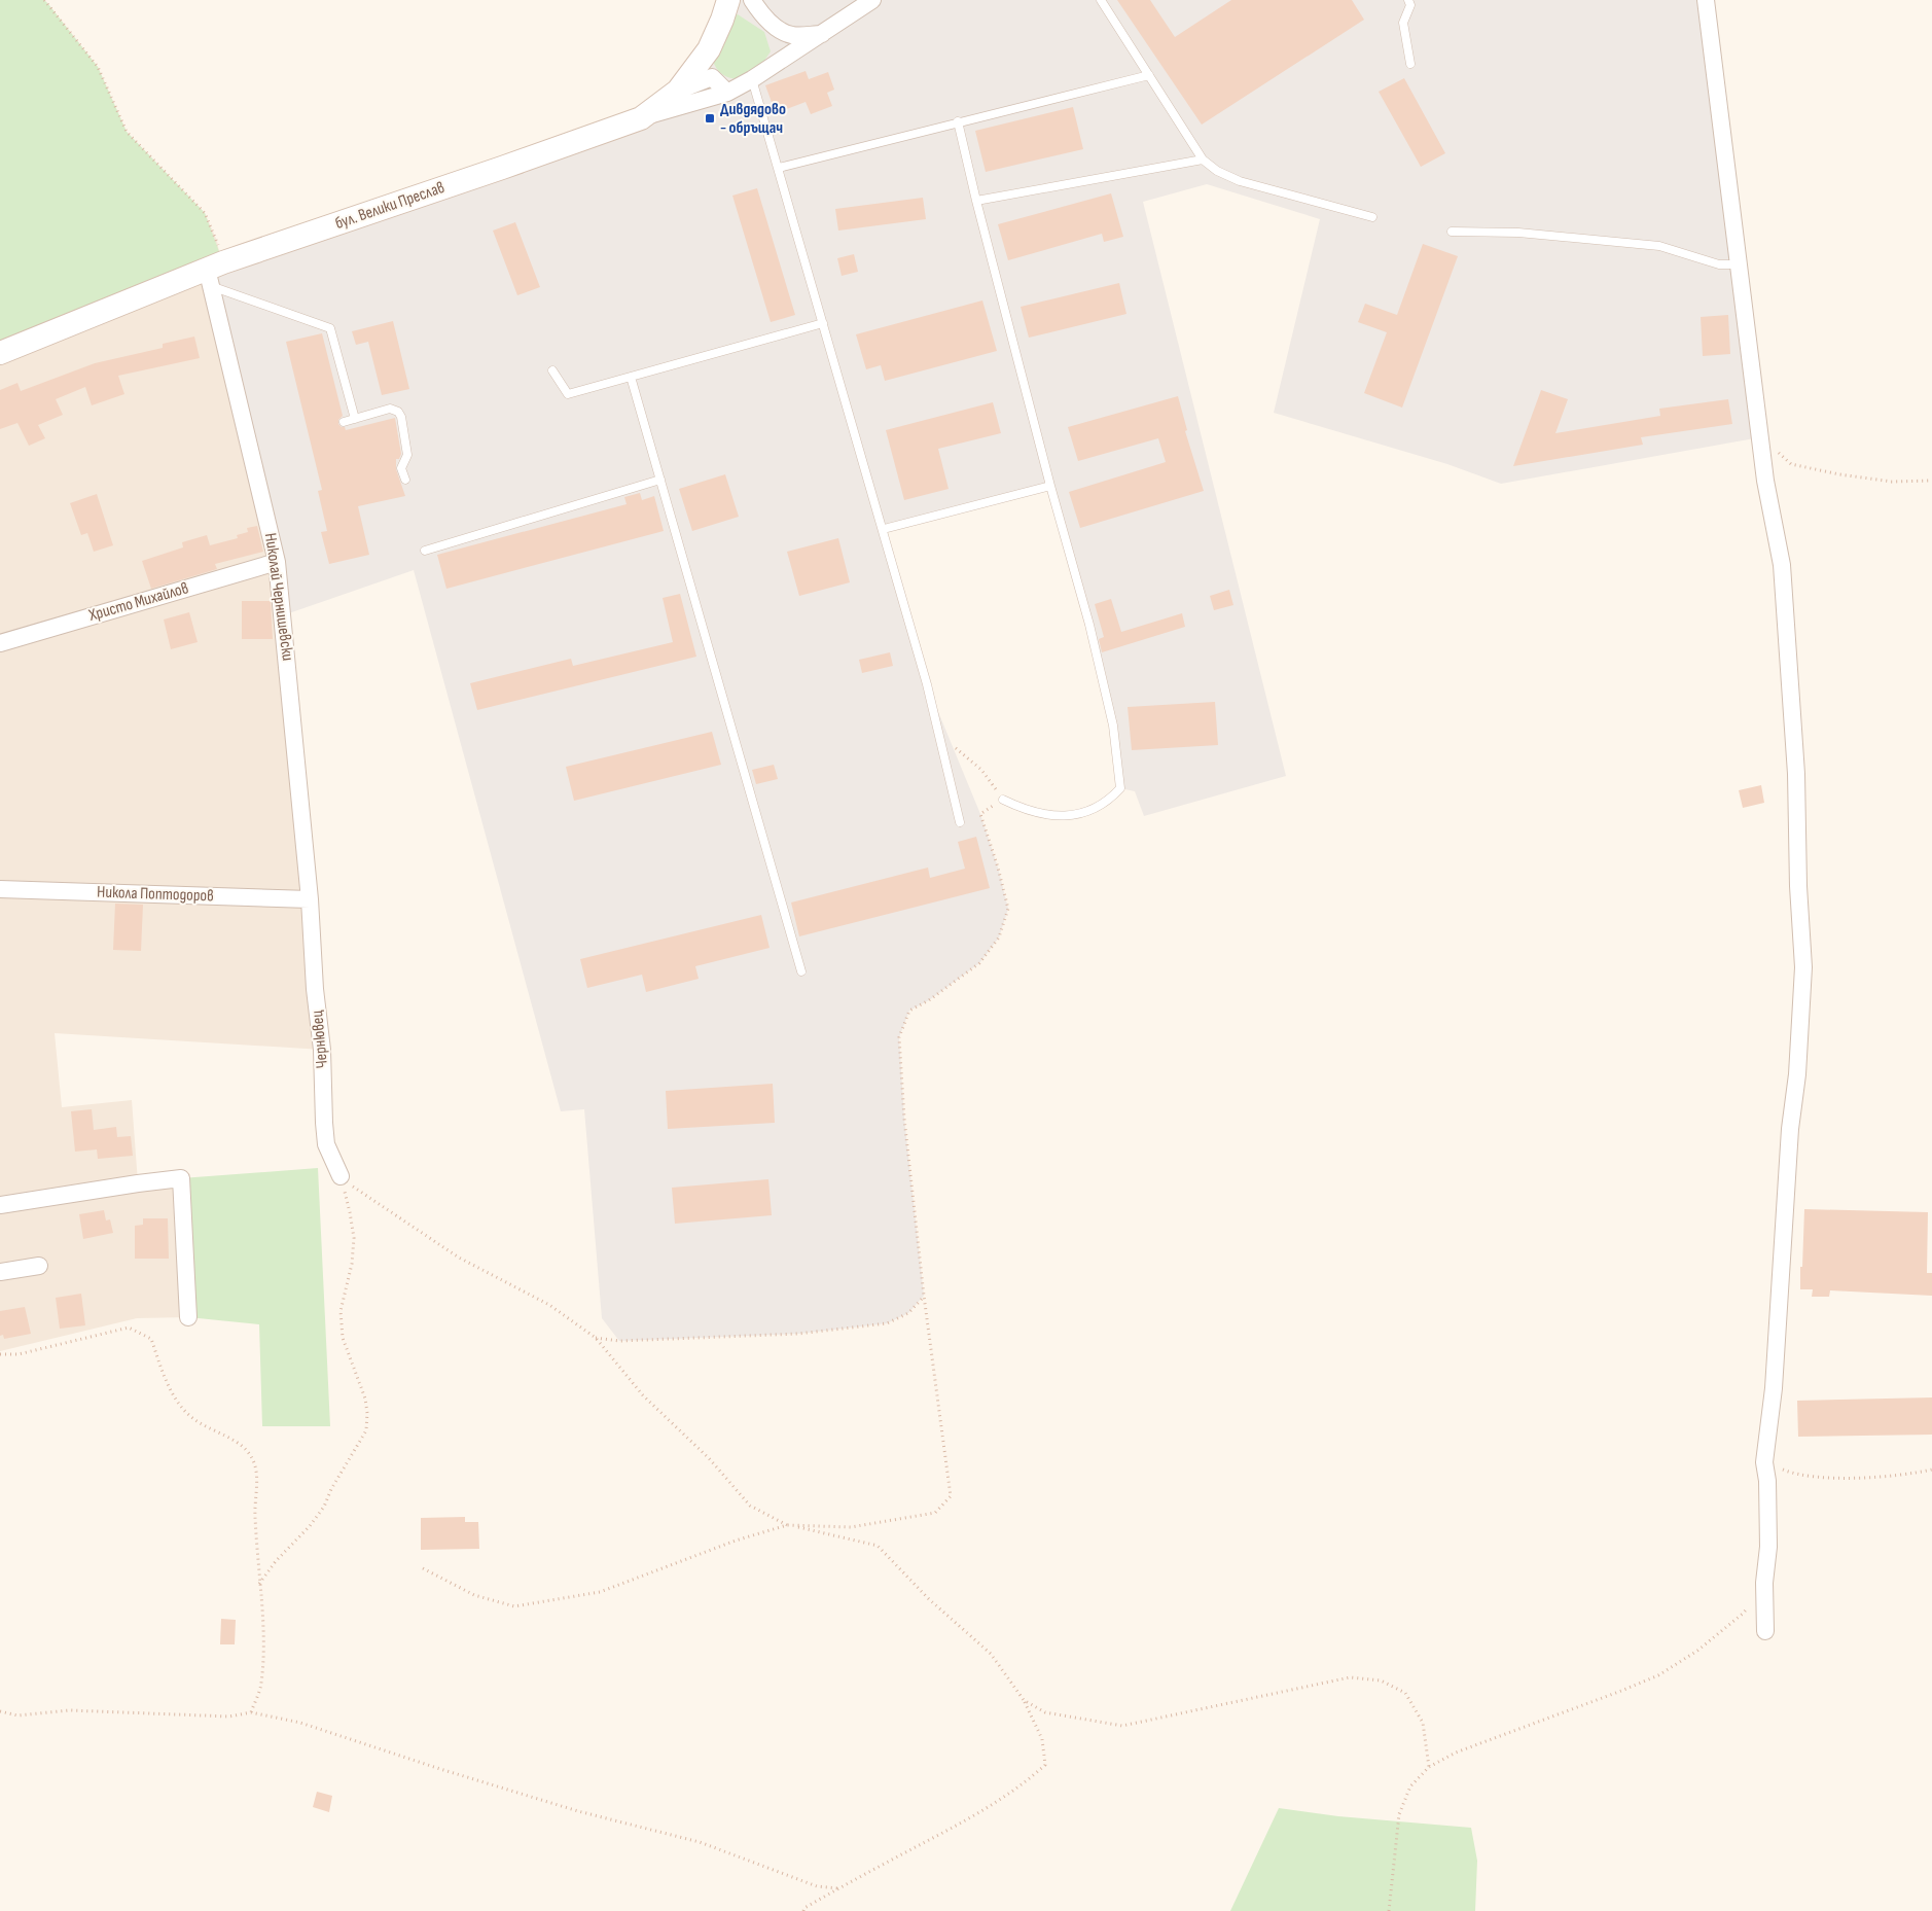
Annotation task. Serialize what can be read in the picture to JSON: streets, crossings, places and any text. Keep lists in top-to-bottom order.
{
  "streets": {
    "main road": ["бул. Велики Преслав"],
    "street": [
      "Николай Чернишевски",
      "Христо Михайлов",
      "Никола Поптодоров",
      "Чернювец"
    ]
  },
  "crossings": [
    ["бул. Велики Преслав", "Николай Чернишевски"],
    ["Николай Чернишевски", "Христо Михайлов"],
    ["Николай Чернишевски", "Никола Поптодоров"],
    ["Николай Чернишевски", "Чернювец"],
    ["Никола Поптодоров", "Чернювец"]
  ],
  "places": {
    "transit": ["Дивдядово - обръщач"]
  }
}
